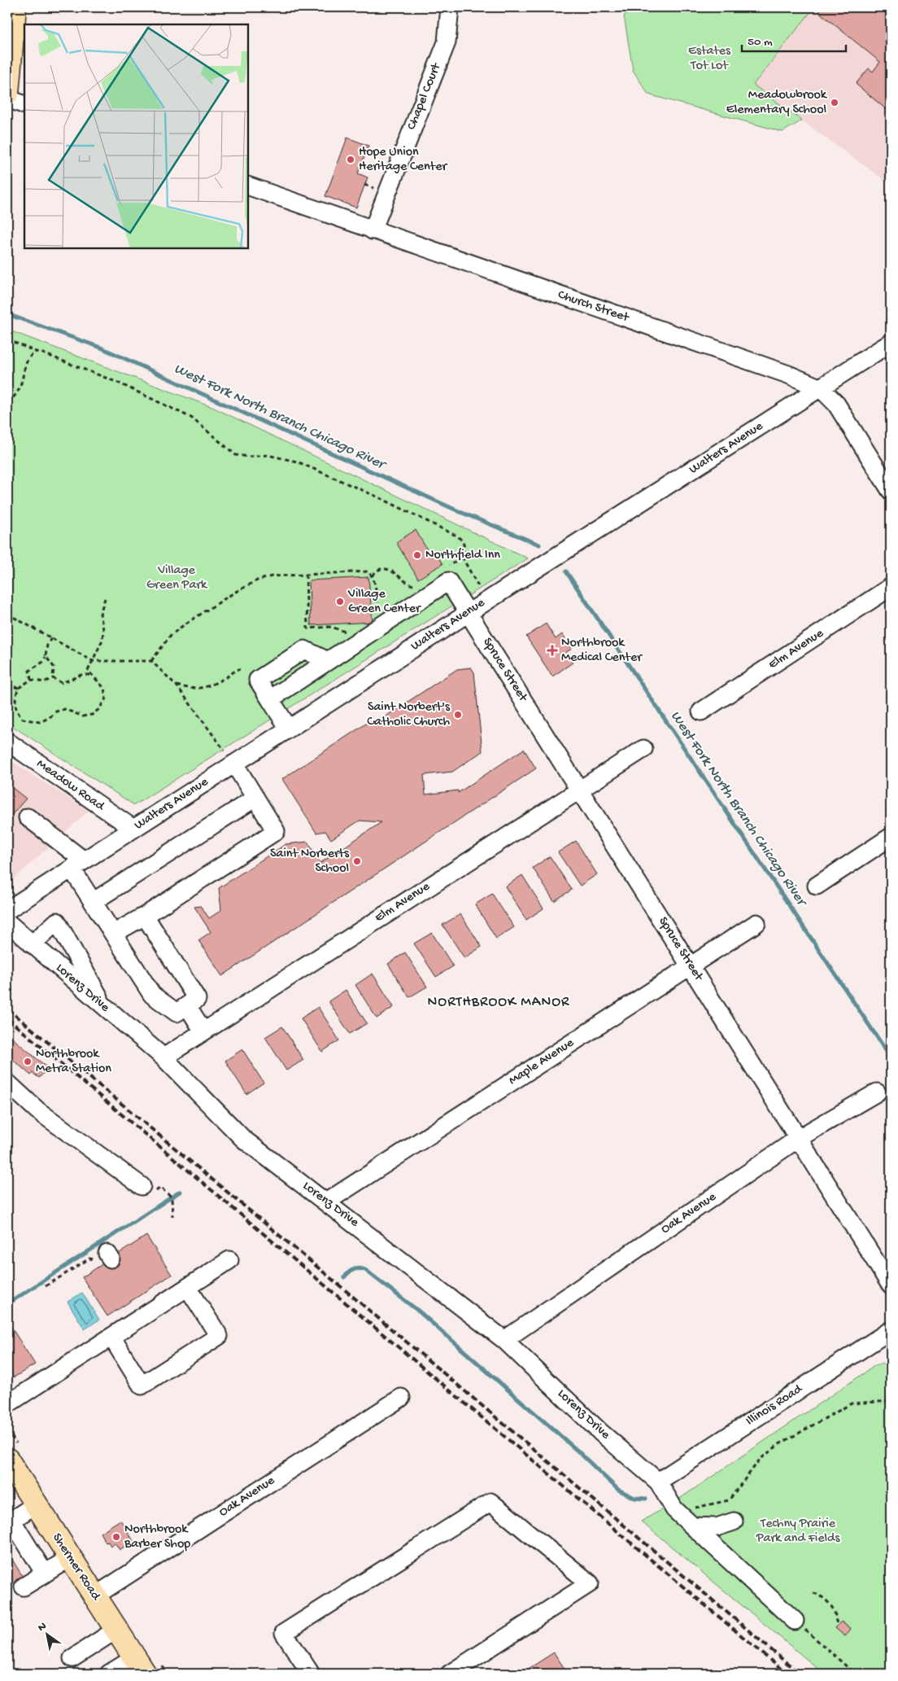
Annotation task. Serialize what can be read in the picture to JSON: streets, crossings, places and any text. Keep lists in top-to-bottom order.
{
  "streets": {
    "main road": ["Shermer Road"],
    "street": [
      "Chapel Court",
      "Church Street",
      "Walters Avenue",
      "Elm Avenue",
      "Spruce Street",
      "Meadow Road",
      "Lorenz Drive",
      "Maple Avenue",
      "Oak Avenue",
      "Illinois Road"
    ]
  },
  "crossings": [
    ["Chapel Court", "Church Street"],
    ["Church Street", "Walters Avenue"],
    ["Walters Avenue", "Spruce Street"],
    ["Walters Avenue", "Meadow Road"],
    ["Elm Avenue", "Spruce Street"],
    ["Elm Avenue", "Lorenz Drive"],
    ["Spruce Street", "Maple Avenue"],
    ["Spruce Street", "Oak Avenue"],
    ["Lorenz Drive", "Maple Avenue"],
    ["Lorenz Drive", "Oak Avenue"],
    ["Lorenz Drive", "Illinois Road"],
    ["Oak Avenue", "Shermer Road"]
  ],
  "districts": ["NORTHBROOK MANOR"],
  "water": ["West Fork North Branch Chicago River"],
  "parks": ["Estates Tot Lot", "Village Green Park", "Techny Prairie Park and Fields"],
  "places": {
    "other": [
      "Meadowbrook Elementary School",
      "Hope Union Heritage Center",
      "Northfield Inn",
      "Village Green Center",
      "Saint Norbert's Catholic Church",
      "Saint Norberts School",
      "Northbrook Metra Station",
      "Northbrook Barber Shop"
    ],
    "health": ["Northbrook Medical Center"]
  },
  "scale_bar": "50 m",
  "north": "top left"
}
